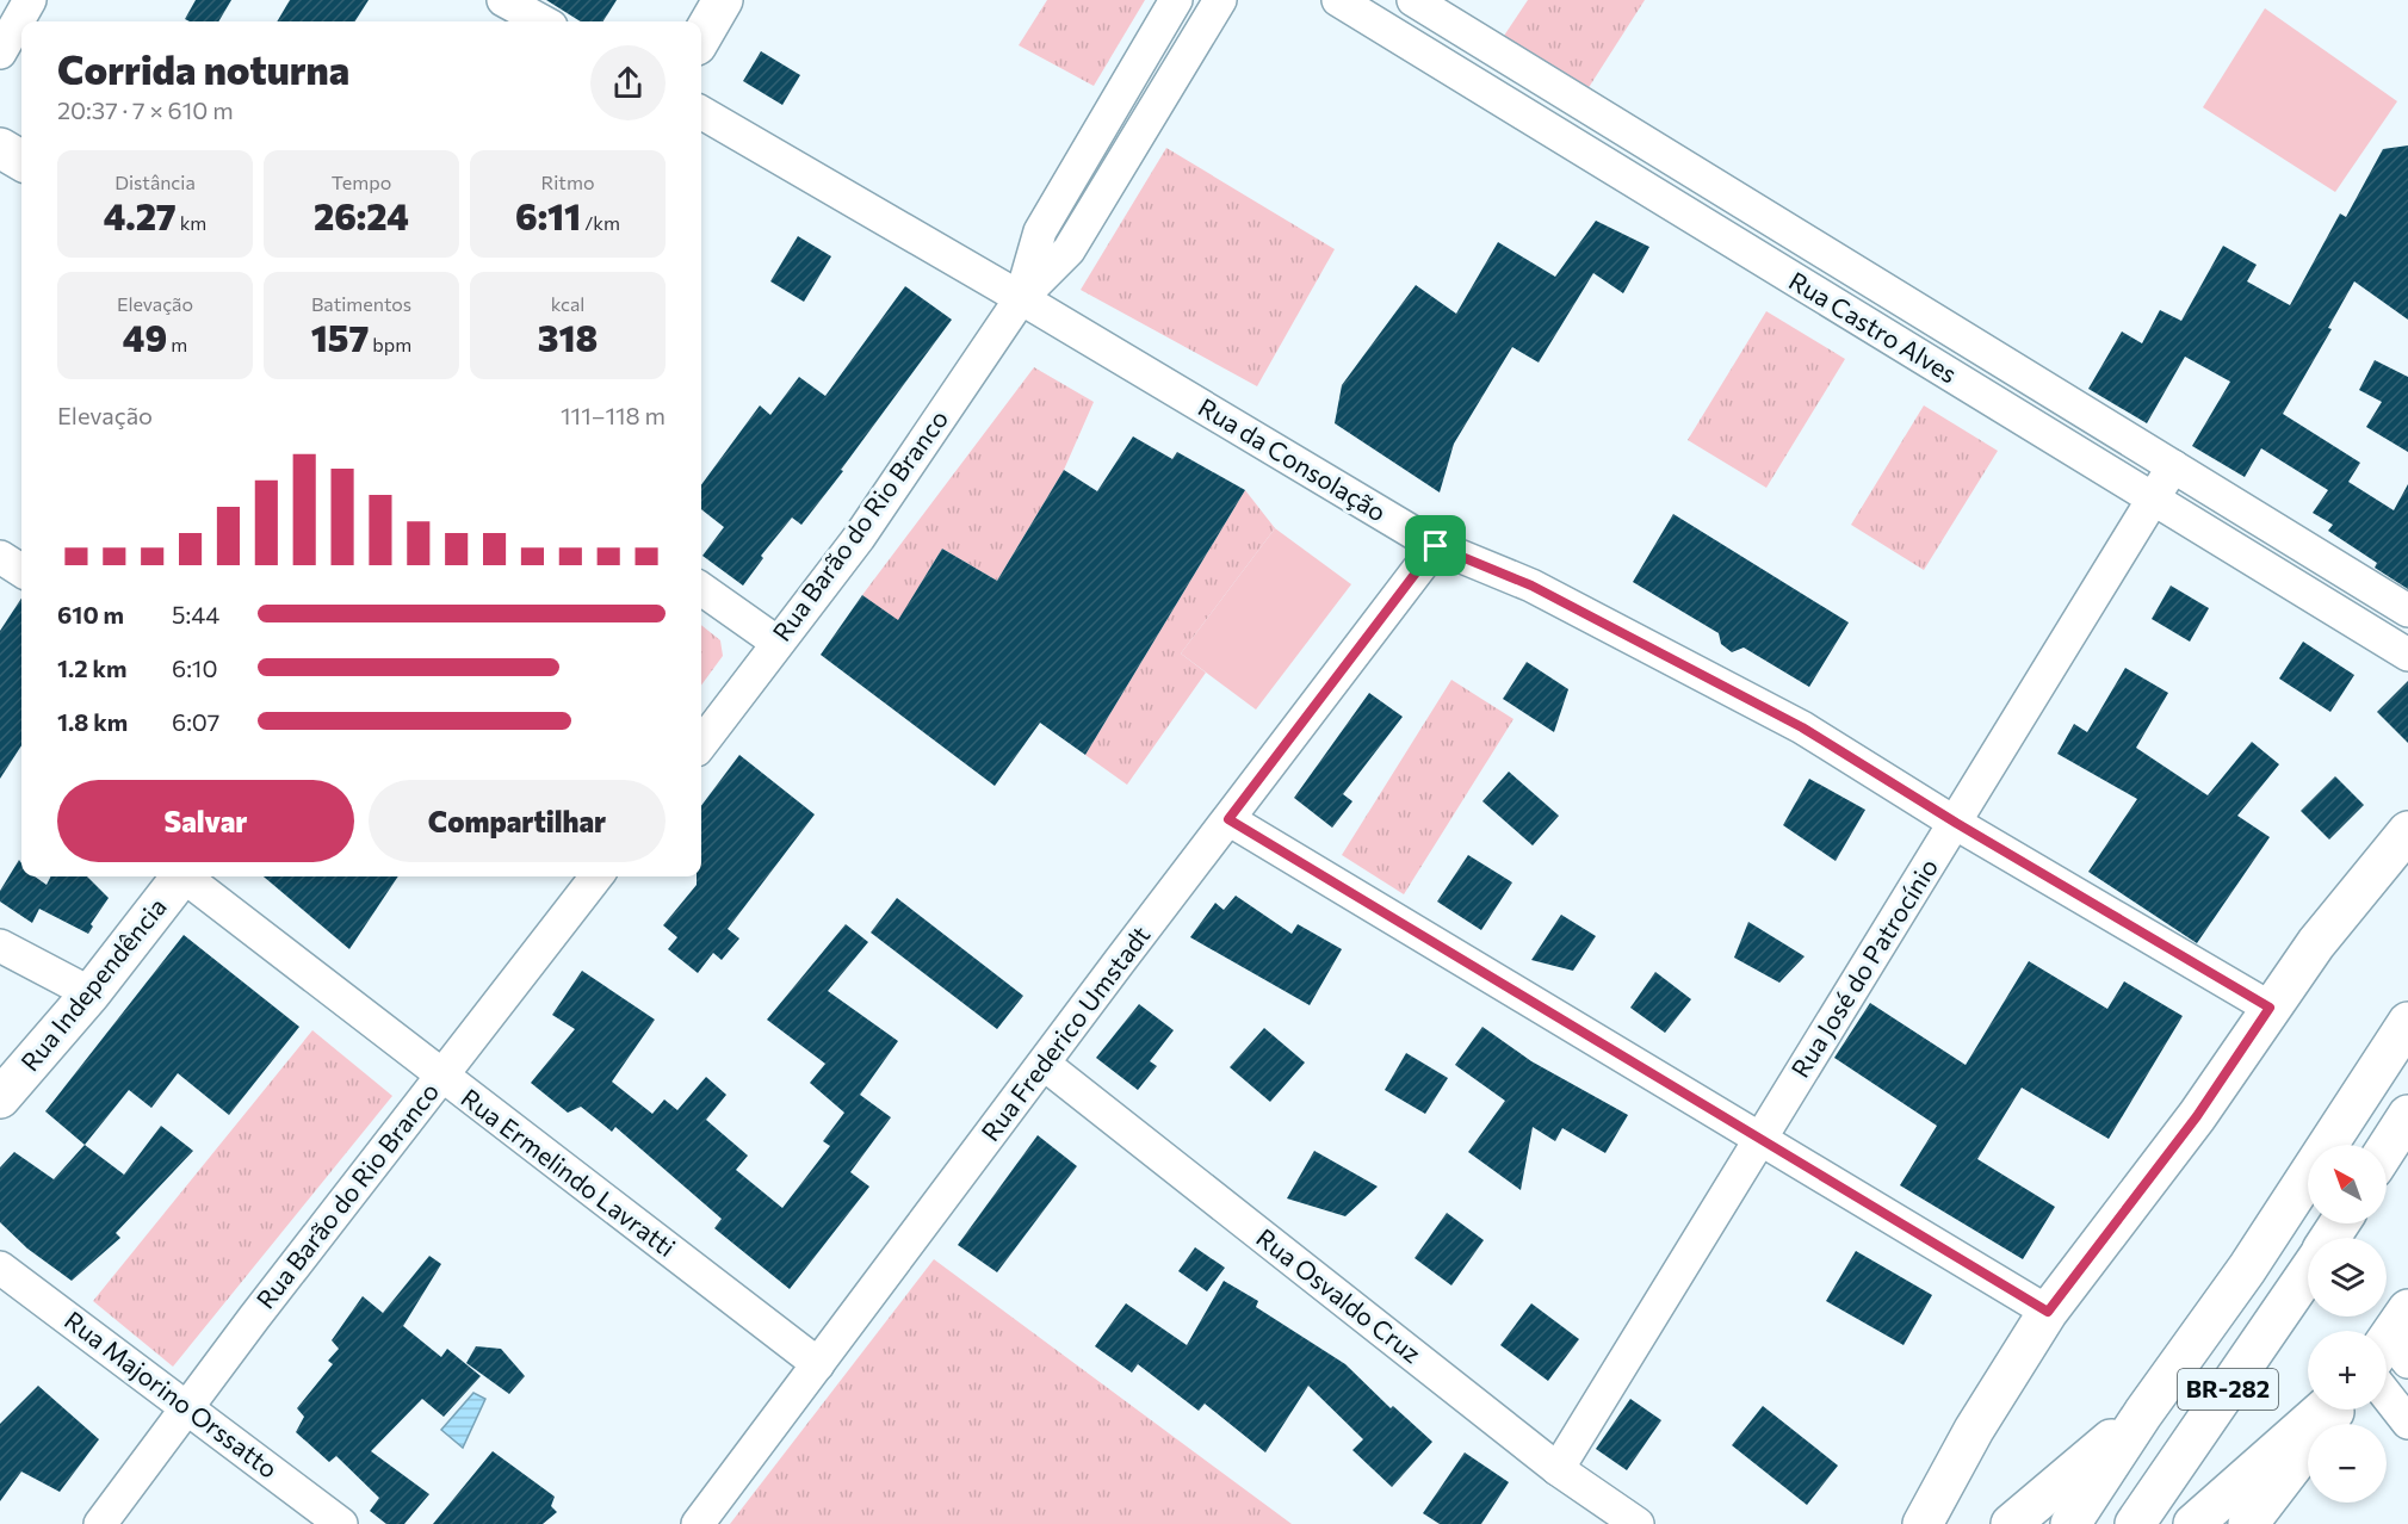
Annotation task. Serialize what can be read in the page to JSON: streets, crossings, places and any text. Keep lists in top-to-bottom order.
{
  "streets": {
    "main road": ["Rua Independência", "BR-282"],
    "street": [
      "Rua Castro Alves",
      "Rua da Consolação",
      "Rua Barão do Rio Branco",
      "Rua José do Patrocínio",
      "Rua Frederico Umstadt",
      "Rua Ermelindo Lavratti",
      "Rua Osvaldo Cruz",
      "Rua Majorino Orssatto"
    ]
  },
  "crossings": [
    ["Rua Castro Alves", "Rua José do Patrocínio"],
    ["Rua da Consolação", "Rua Barão do Rio Branco"],
    ["Rua da Consolação", "Rua José do Patrocínio"],
    ["Rua da Consolação", "Rua Frederico Umstadt"],
    ["Rua Barão do Rio Branco", "Rua Ermelindo Lavratti"],
    ["Rua Barão do Rio Branco", "Rua Majorino Orssatto"],
    ["Rua José do Patrocínio", "Rua Osvaldo Cruz"],
    ["Rua Frederico Umstadt", "Rua Ermelindo Lavratti"],
    ["Rua Frederico Umstadt", "Rua Osvaldo Cruz"]
  ],
  "north": "top left",
  "page": {
    "heading": ["Corrida noturna", "20:37 · 7 × 610 m"],
    "stats": [
      ["Distância", "4.27 km"],
      ["Tempo", "26:24"],
      ["Ritmo", "6:11 /km"],
      ["Elevação", "49 m"],
      ["Batimentos", "157 bpm"],
      ["kcal", "318"]
    ],
    "chart": ["Elevação", "111–118 m"],
    "list": [
      {
        "name": "610 m",
        "note": "5:44"
      },
      {
        "name": "1.2 km",
        "note": "6:10"
      },
      {
        "name": "1.8 km",
        "note": "6:07"
      }
    ],
    "buttons": ["Salvar", "Compartilhar"],
    "map_buttons": ["+", "−"]
  }
}
